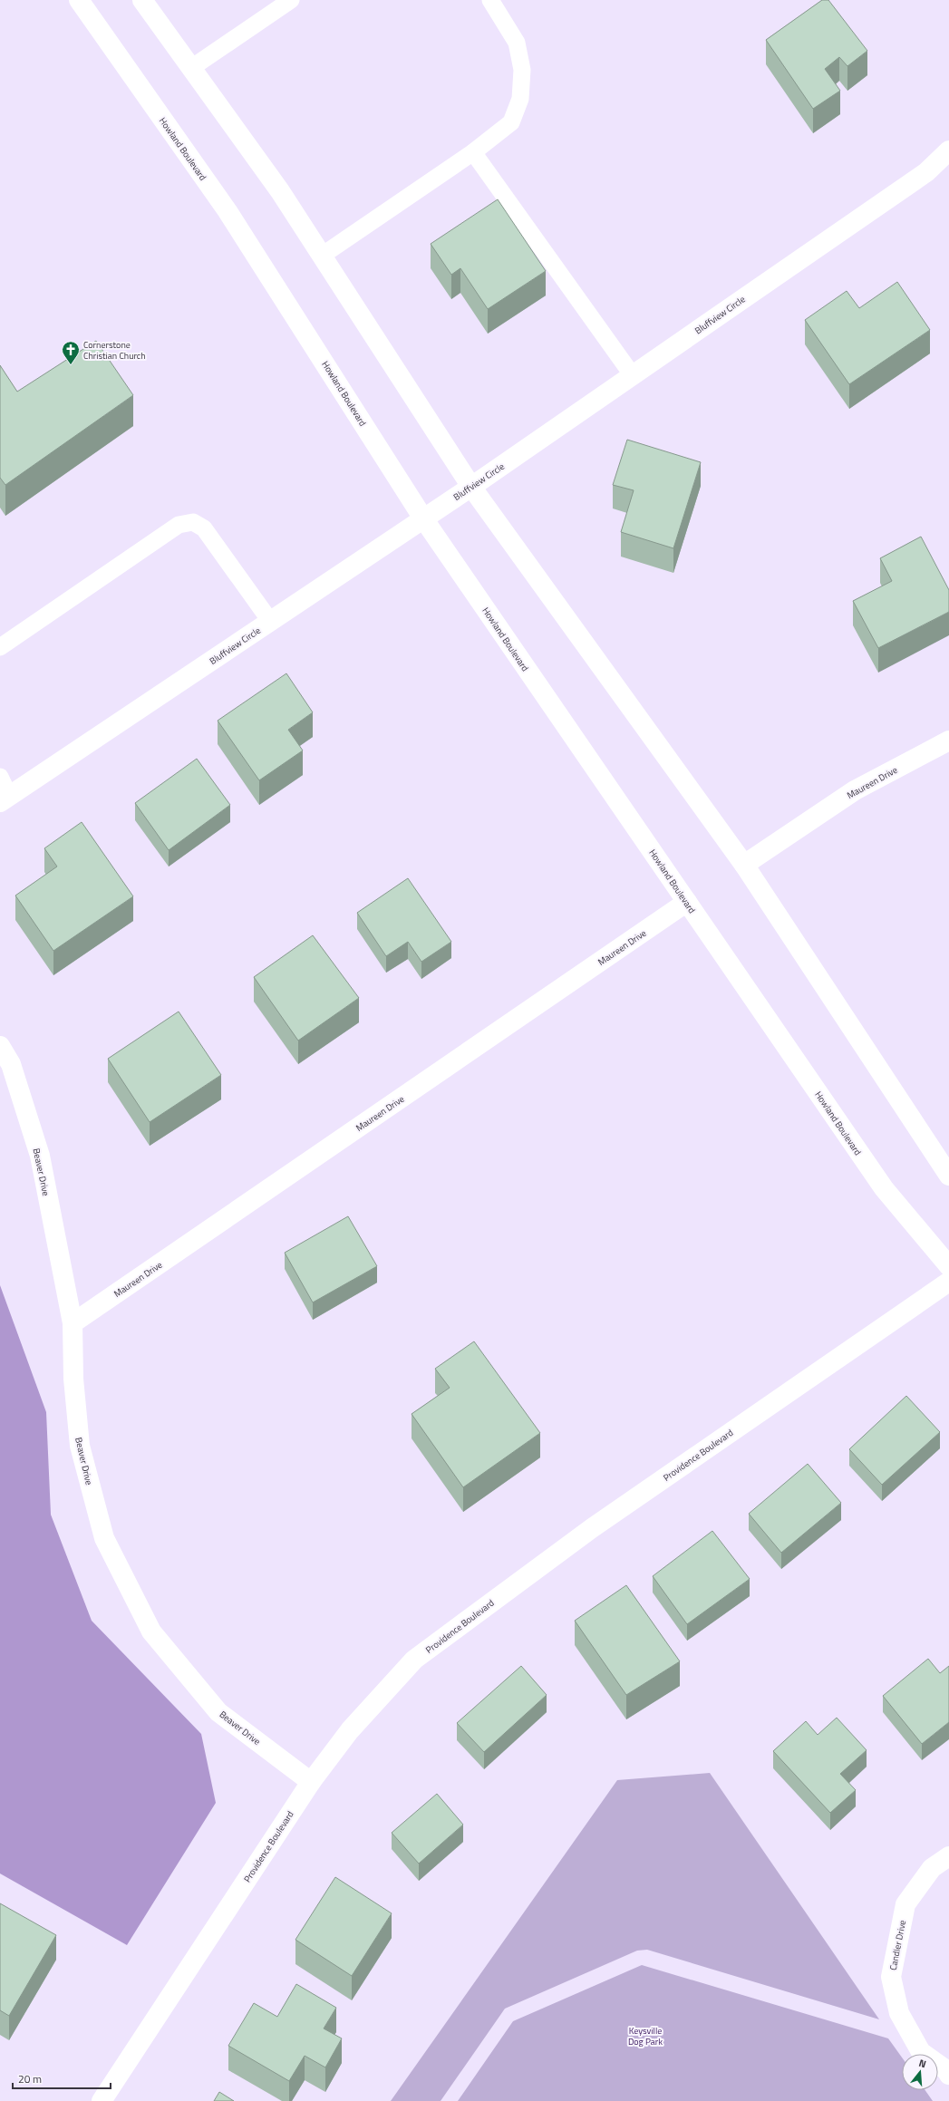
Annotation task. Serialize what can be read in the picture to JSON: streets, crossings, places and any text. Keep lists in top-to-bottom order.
{
  "streets": {
    "main road": [
      "Howland Boulevard",
      "Bluffview Circle",
      "Maureen Drive",
      "Beaver Drive",
      "Providence Boulevard",
      "Candler Drive"
    ]
  },
  "crossings": [
    ["Howland Boulevard", "Bluffview Circle"],
    ["Howland Boulevard", "Maureen Drive"],
    ["Maureen Drive", "Beaver Drive"],
    ["Beaver Drive", "Providence Boulevard"]
  ],
  "parks": ["Keysville Dog Park"],
  "places": {
    "church": ["Cornerstone Christian Church"]
  },
  "scale_bar": "20 m",
  "north": "top"
}
